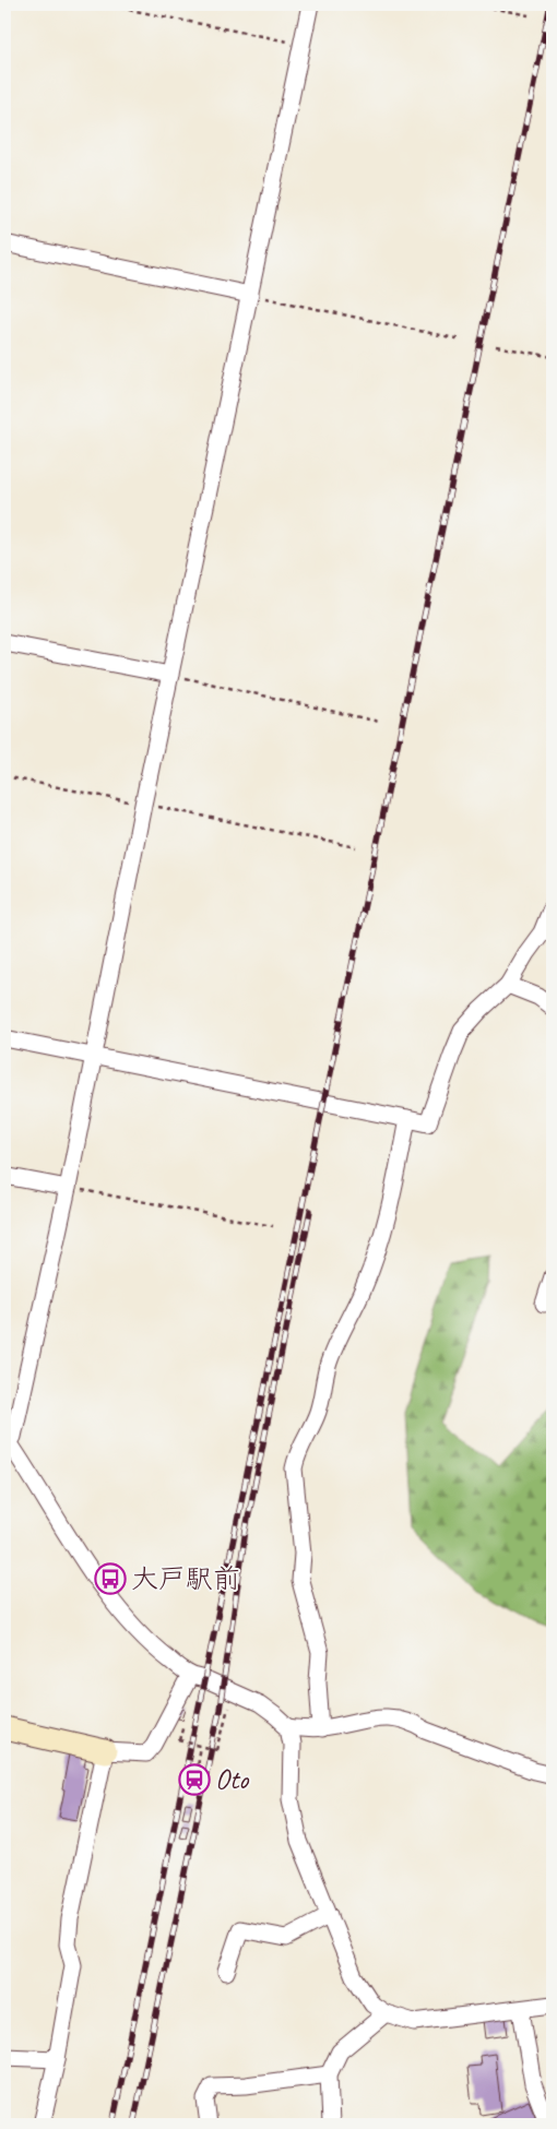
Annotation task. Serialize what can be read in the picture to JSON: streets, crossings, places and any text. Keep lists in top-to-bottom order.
{
  "places": {
    "bus stop": ["大戸駅前"],
    "station": ["Oto"]
  }
}
